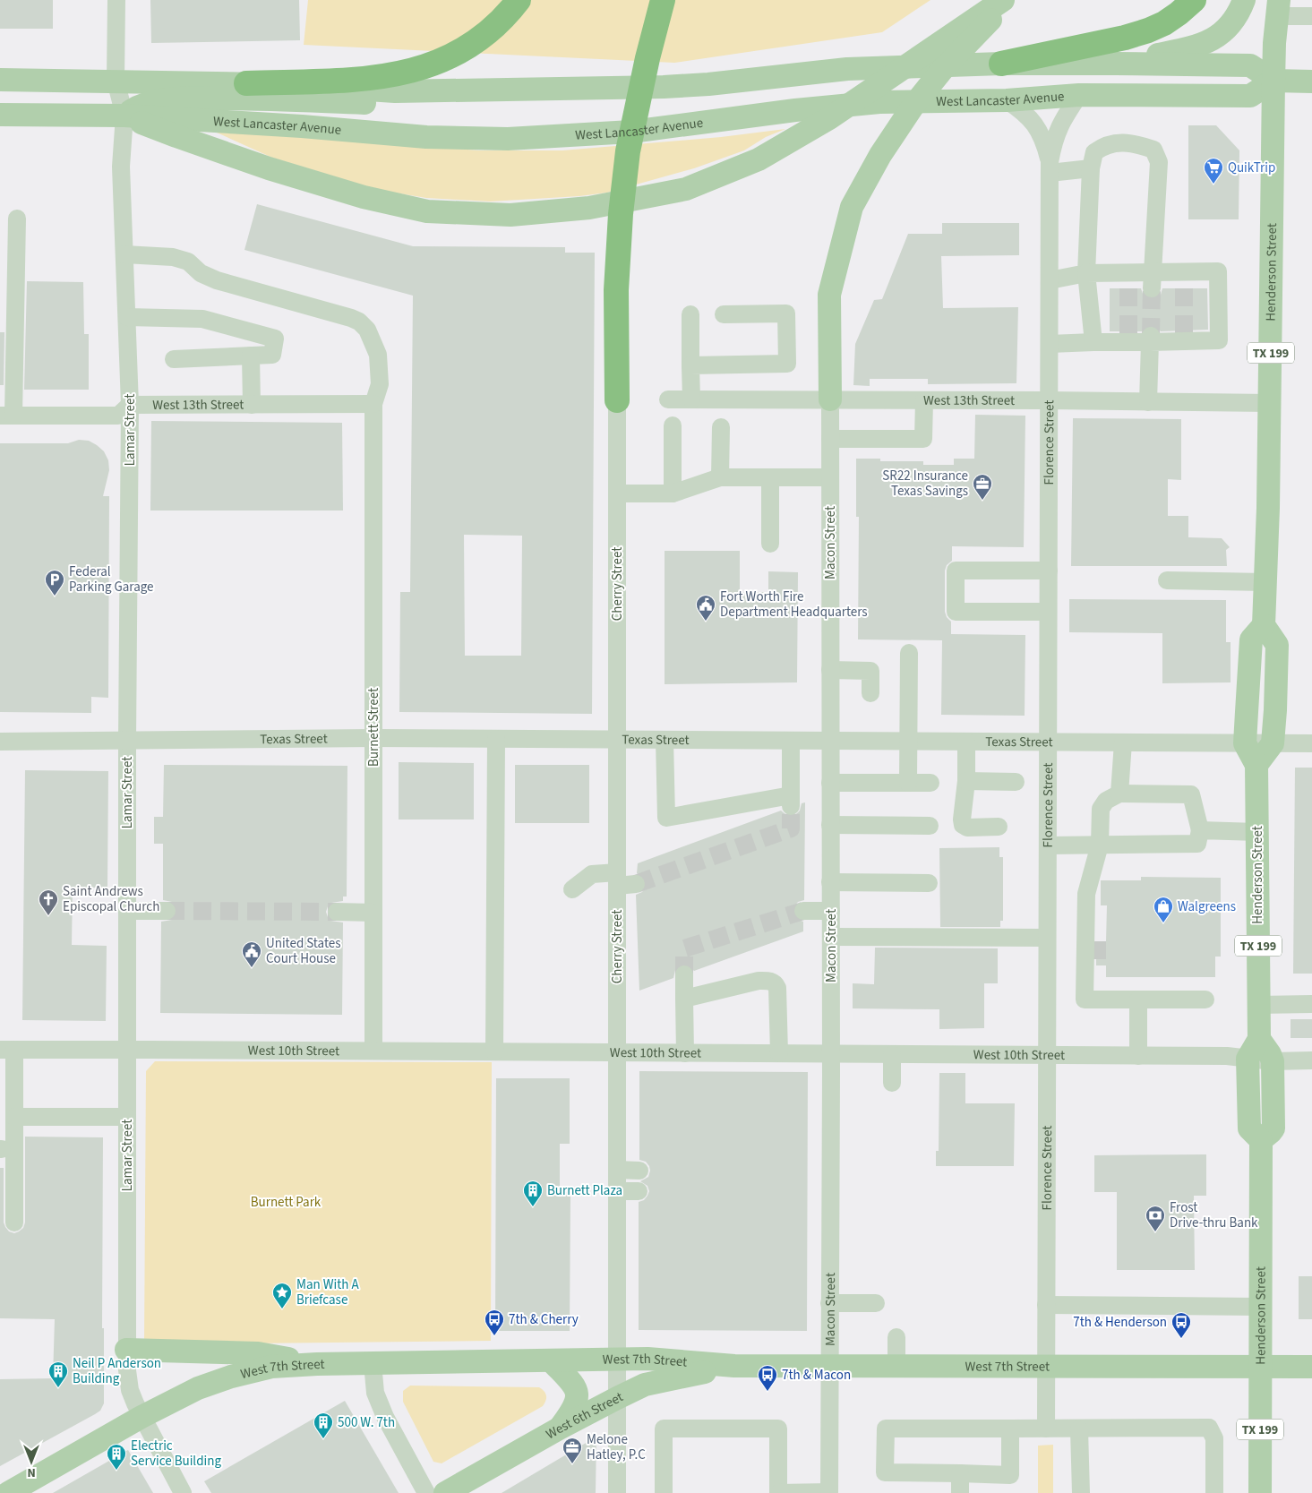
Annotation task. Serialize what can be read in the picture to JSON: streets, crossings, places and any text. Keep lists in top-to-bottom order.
{
  "streets": {
    "main road": [
      "West Lancaster Avenue",
      "Henderson Street",
      "TX 199",
      "West 7th Street",
      "West 6th Street"
    ],
    "street": [
      "West 13th Street",
      "Lamar Street",
      "Florence Street",
      "Macon Street",
      "Cherry Street",
      "Burnett Street",
      "Texas Street",
      "West 10th Street"
    ]
  },
  "crossings": [
    ["West Lancaster Avenue", "Henderson Street"],
    ["West Lancaster Avenue", "Lamar Street"],
    ["West Lancaster Avenue", "Florence Street"],
    ["Henderson Street", "West 13th Street"],
    ["Henderson Street", "Texas Street"],
    ["Henderson Street", "West 7th Street"],
    ["West 13th Street", "Lamar Street"],
    ["West 13th Street", "Florence Street"],
    ["West 13th Street", "Macon Street"],
    ["West 13th Street", "Burnett Street"],
    ["Lamar Street", "Burnett Street"],
    ["Lamar Street", "Texas Street"],
    ["Lamar Street", "West 10th Street"],
    ["Lamar Street", "West 7th Street"],
    ["Florence Street", "Texas Street"],
    ["Florence Street", "West 10th Street"],
    ["Florence Street", "West 7th Street"],
    ["Macon Street", "Texas Street"],
    ["Macon Street", "West 10th Street"],
    ["Macon Street", "West 7th Street"],
    ["Cherry Street", "Texas Street"],
    ["Cherry Street", "West 10th Street"],
    ["Cherry Street", "West 7th Street"],
    ["Cherry Street", "West 6th Street"],
    ["Burnett Street", "Texas Street"],
    ["Burnett Street", "West 10th Street"],
    ["West 7th Street", "West 6th Street"]
  ],
  "parks": ["Burnett Park"],
  "places": {
    "supermarket": ["QuikTrip"],
    "office": ["SR22 Insurance Texas Savings", "Melone Hatley, P.C"],
    "parking": ["Federal Parking Garage"],
    "public building": ["Fort Worth Fire Department Headquarters", "United States Court House"],
    "church": ["Saint Andrews Episcopal Church"],
    "shop": ["Walgreens"],
    "building": [
      "Burnett Plaza",
      "Neil P Anderson Building",
      "500 W. 7th",
      "Electric Service Building"
    ],
    "bank": ["Frost Drive-thru Bank"],
    "place": ["Man With A Briefcase"],
    "bus stop": ["7th & Cherry", "7th & Henderson", "7th & Macon"]
  },
  "north": "bottom"
}
